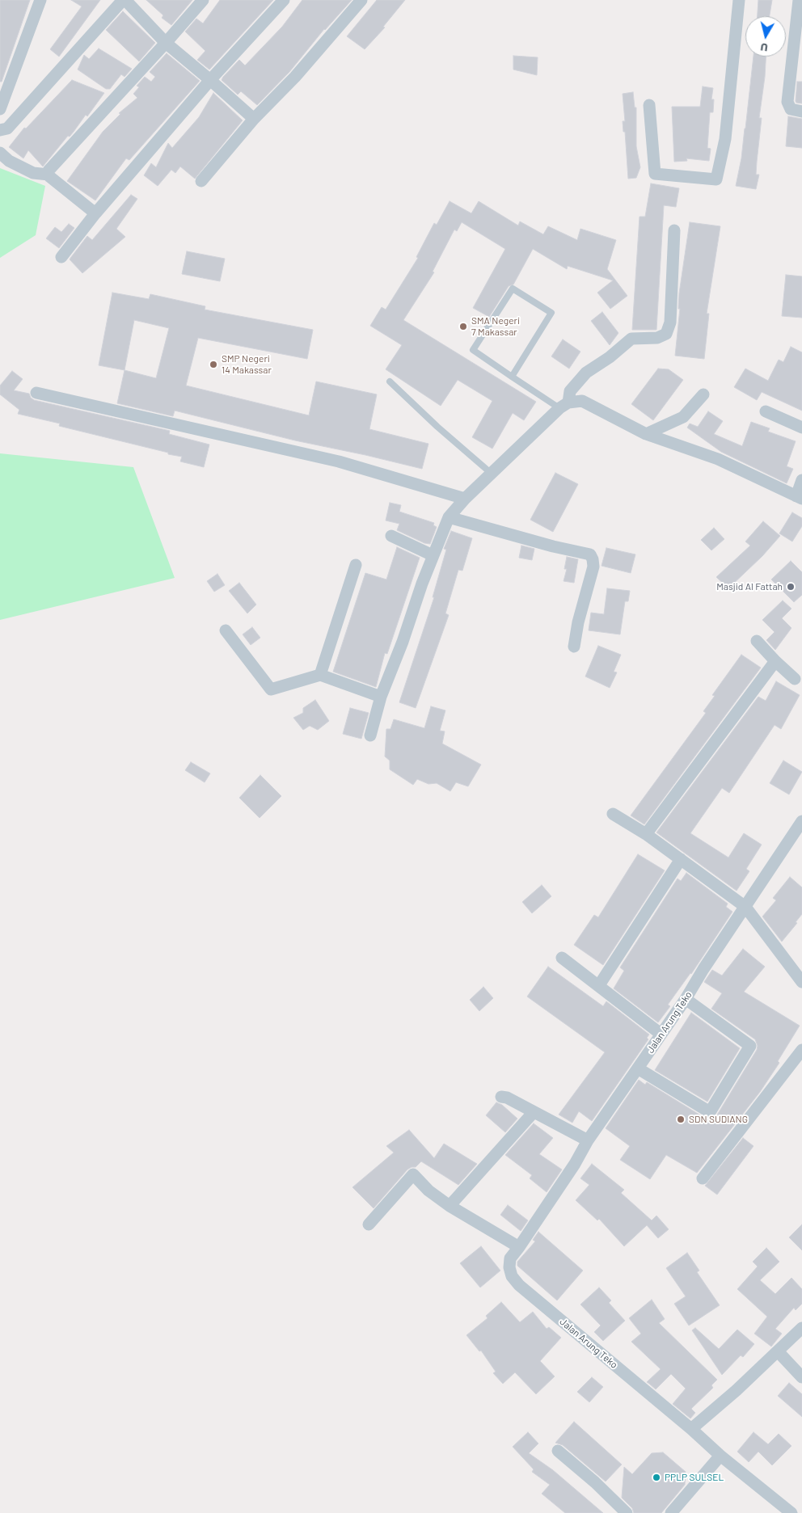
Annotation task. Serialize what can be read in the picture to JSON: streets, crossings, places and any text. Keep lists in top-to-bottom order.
{
  "streets": {
    "street": ["Jalan Arung Teko"]
  },
  "places": [
    "SMA Negeri 7 Makassar",
    "SMP Negeri 14 Makassar",
    "Masjid Al Fattah",
    "SDN SUDIANG",
    "PPLP SULSEL"
  ],
  "north": "bottom"
}
